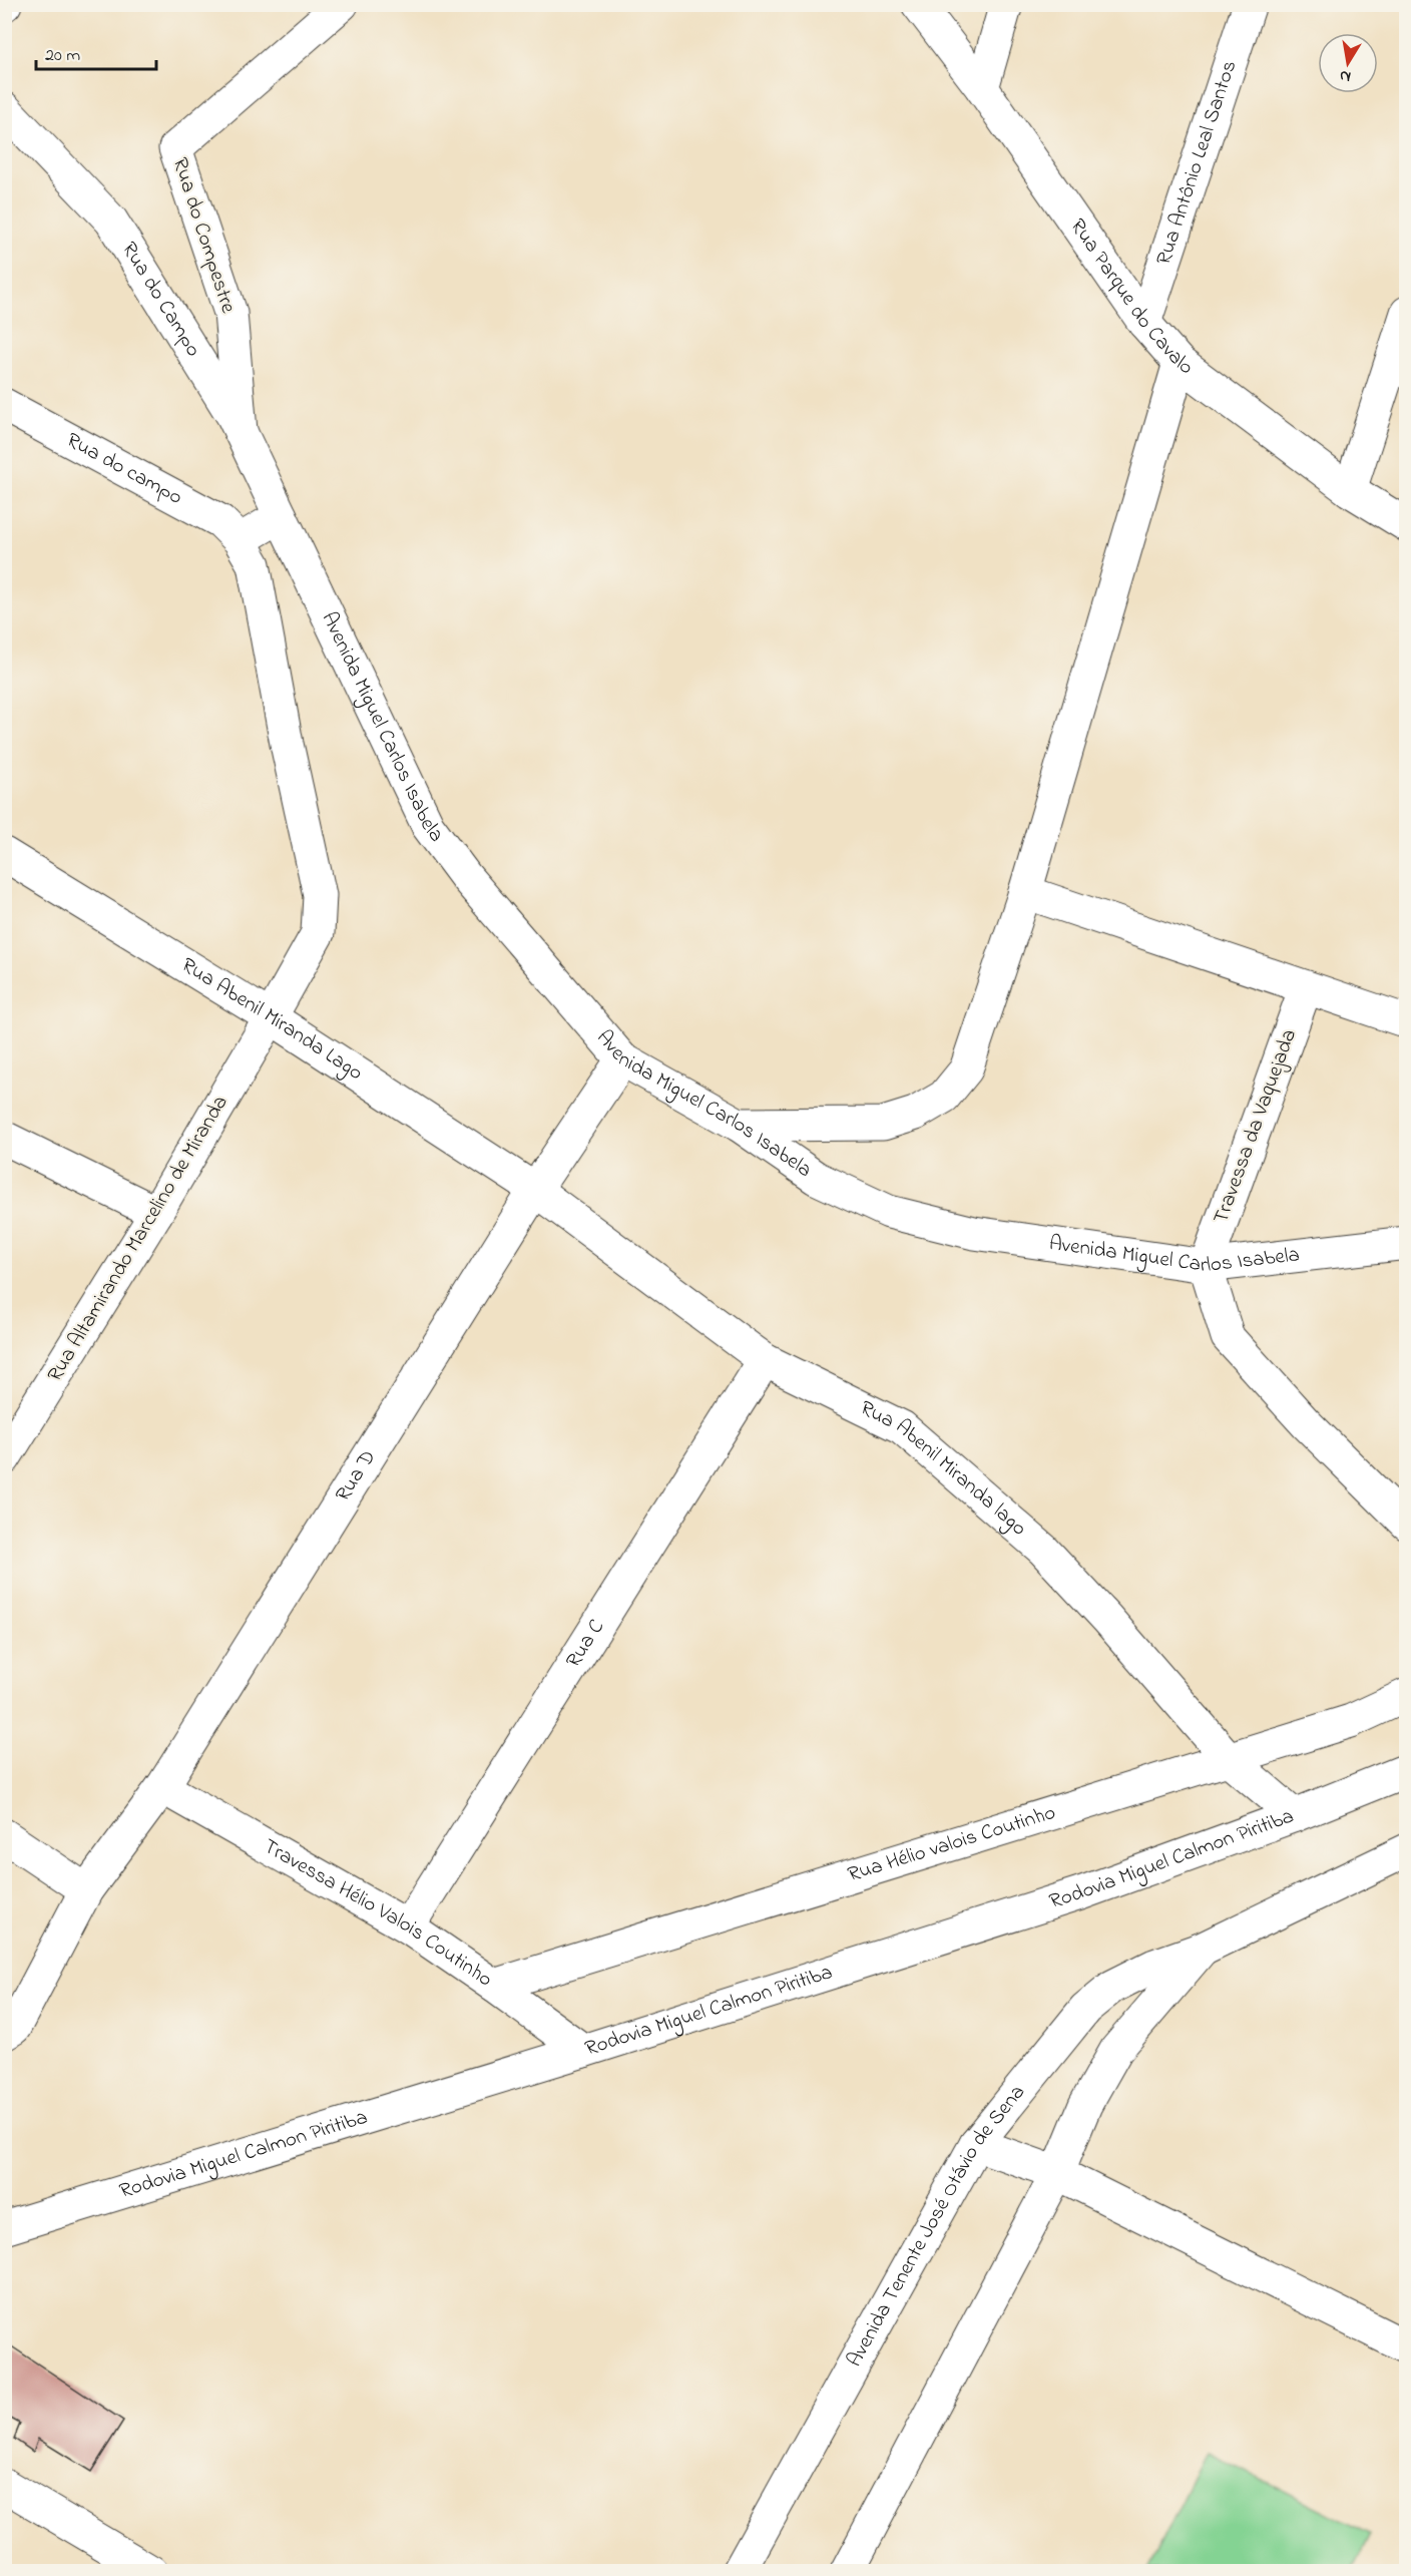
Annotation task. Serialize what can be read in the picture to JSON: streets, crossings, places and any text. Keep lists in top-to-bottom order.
{
  "streets": {
    "street": [
      "Rua Antônio Leal Santos",
      "Rua do Compestre",
      "Rua Parque do Cavalo",
      "Rua do Campo",
      "Rua do campo",
      "Avenida Miguel Carlos Isabela",
      "Rua Abenil Miranda Lago",
      "Travessa da Vaquejada",
      "Rua Altamirando Marcelino de Miranda",
      "Rua Abenil Miranda lago",
      "Rua D",
      "Rua C",
      "Rua Hélio valois Coutinho",
      "Rodovia Miguel Calmon Piritiba",
      "Travessa Hélio Valois Coutinho",
      "Avenida Tenente José Otávio de Sena"
    ]
  },
  "crossings": [
    ["Rua Antônio Leal Santos", "Rua Parque do Cavalo"],
    ["Rua do Compestre", "Rua do Campo"],
    ["Rua do Campo", "Avenida Miguel Carlos Isabela"],
    ["Rua do campo", "Rua Abenil Miranda Lago"],
    ["Rua do campo", "Rua Altamirando Marcelino de Miranda"],
    ["Avenida Miguel Carlos Isabela", "Travessa da Vaquejada"],
    ["Avenida Miguel Carlos Isabela", "Rua D"],
    ["Rua Abenil Miranda Lago", "Rua Altamirando Marcelino de Miranda"],
    ["Rua Abenil Miranda Lago", "Rua Abenil Miranda lago"],
    ["Rua Abenil Miranda Lago", "Rua D"],
    ["Rua Abenil Miranda lago", "Rua D"],
    ["Rua Abenil Miranda lago", "Rua C"],
    ["Rua Abenil Miranda lago", "Rua Hélio valois Coutinho"],
    ["Rua Abenil Miranda lago", "Rodovia Miguel Calmon Piritiba"],
    ["Rua D", "Travessa Hélio Valois Coutinho"],
    ["Rua C", "Travessa Hélio Valois Coutinho"],
    ["Rua Hélio valois Coutinho", "Travessa Hélio Valois Coutinho"],
    ["Rodovia Miguel Calmon Piritiba", "Travessa Hélio Valois Coutinho"]
  ],
  "scale_bar": "20 m",
  "north": "bottom"
}
